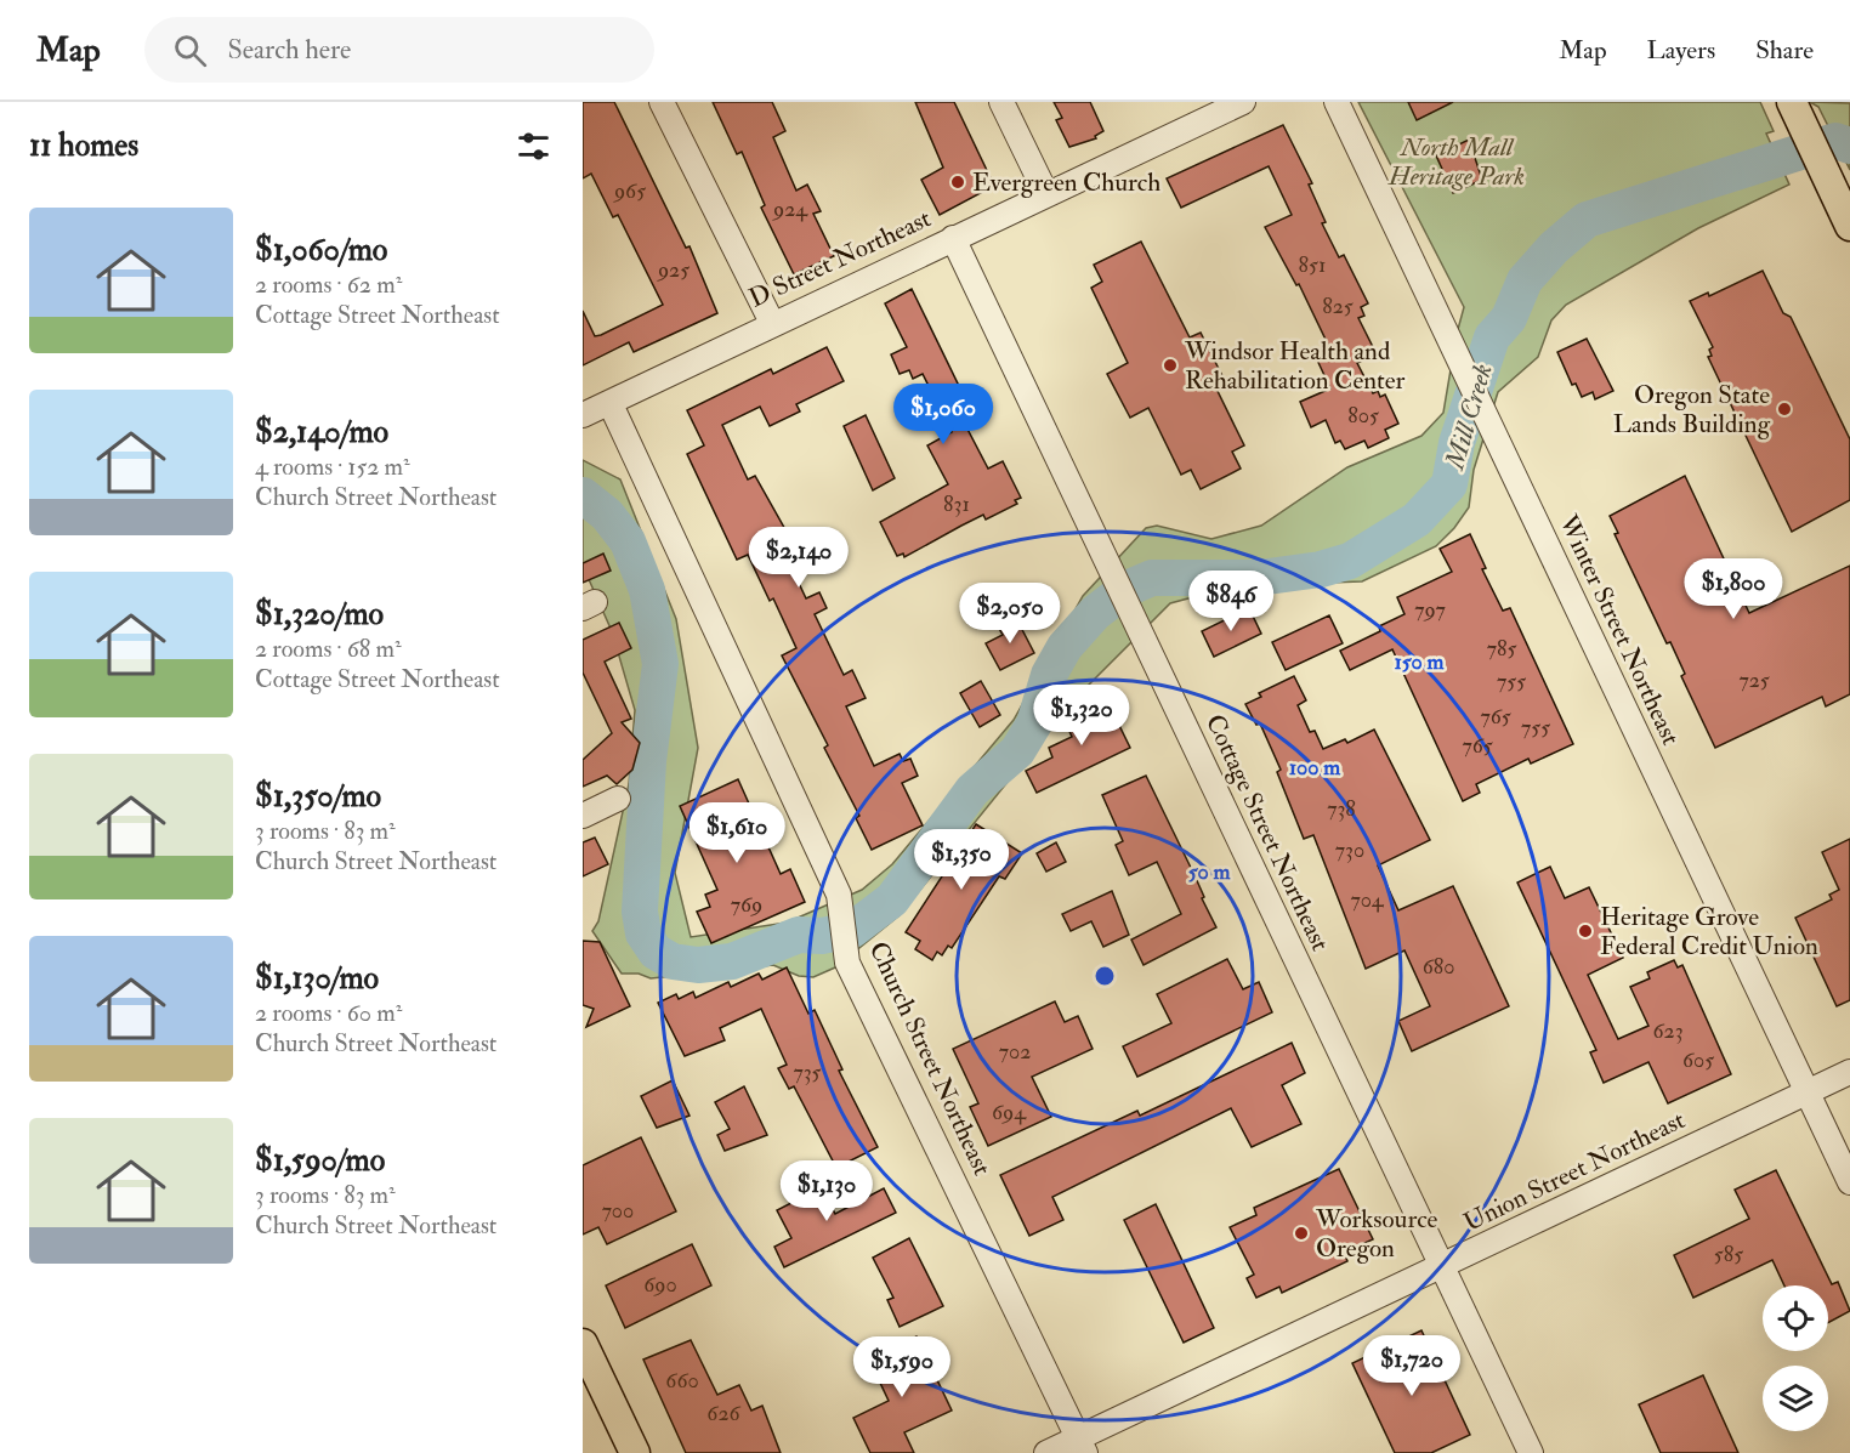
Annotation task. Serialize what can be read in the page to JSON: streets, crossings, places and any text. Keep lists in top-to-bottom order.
{
  "streets": {
    "street": [
      "D Street Northeast",
      "Winter Street Northeast",
      "Cottage Street Northeast",
      "Church Street Northeast",
      "Union Street Northeast"
    ]
  },
  "crossings": [
    ["D Street Northeast", "Cottage Street Northeast"],
    ["D Street Northeast", "Church Street Northeast"],
    ["Winter Street Northeast", "Union Street Northeast"],
    ["Cottage Street Northeast", "Union Street Northeast"],
    ["Church Street Northeast", "Union Street Northeast"]
  ],
  "water": ["Mill Creek"],
  "parks": ["North Mall Heritage Park"],
  "places": [
    "Evergreen Church",
    "Windsor Health and Rehabilitation Center",
    "Oregon State Lands Building",
    "Heritage Grove Federal Credit Union",
    "Worksource Oregon"
  ],
  "house_numbers": [
    "965",
    "924",
    "851",
    "925",
    "825",
    "805",
    "831",
    "797",
    "785",
    "725",
    "755",
    "765",
    "755",
    "765",
    "738",
    "730",
    "704",
    "769",
    "680",
    "623",
    "702",
    "605",
    "735",
    "694",
    "700",
    "585",
    "690",
    "660",
    "626"
  ],
  "page": {
    "header": "Map",
    "search": "Search here",
    "nav": ["Map", "Layers", "Share"],
    "heading": "11 homes",
    "list": [
      {
        "name": "$1,060/mo",
        "note": "2 rooms · 62 m² · Cottage Street Northeast"
      },
      {
        "name": "$2,140/mo",
        "note": "4 rooms · 152 m² · Church Street Northeast"
      },
      {
        "name": "$1,320/mo",
        "note": "2 rooms · 68 m² · Cottage Street Northeast"
      },
      {
        "name": "$1,350/mo",
        "note": "3 rooms · 83 m² · Church Street Northeast"
      },
      {
        "name": "$1,130/mo",
        "note": "2 rooms · 60 m² · Church Street Northeast"
      },
      {
        "name": "$1,590/mo",
        "note": "3 rooms · 83 m² · Church Street Northeast"
      }
    ],
    "price": [
      "$1,060",
      "$2,140",
      "$1,800",
      "$846",
      "$2,050",
      "$1,320",
      "$1,610",
      "$1,350",
      "$1,130",
      "$1,720",
      "$1,590"
    ]
  },
  "rings": ["150 m", "100 m", "50 m"]
}
